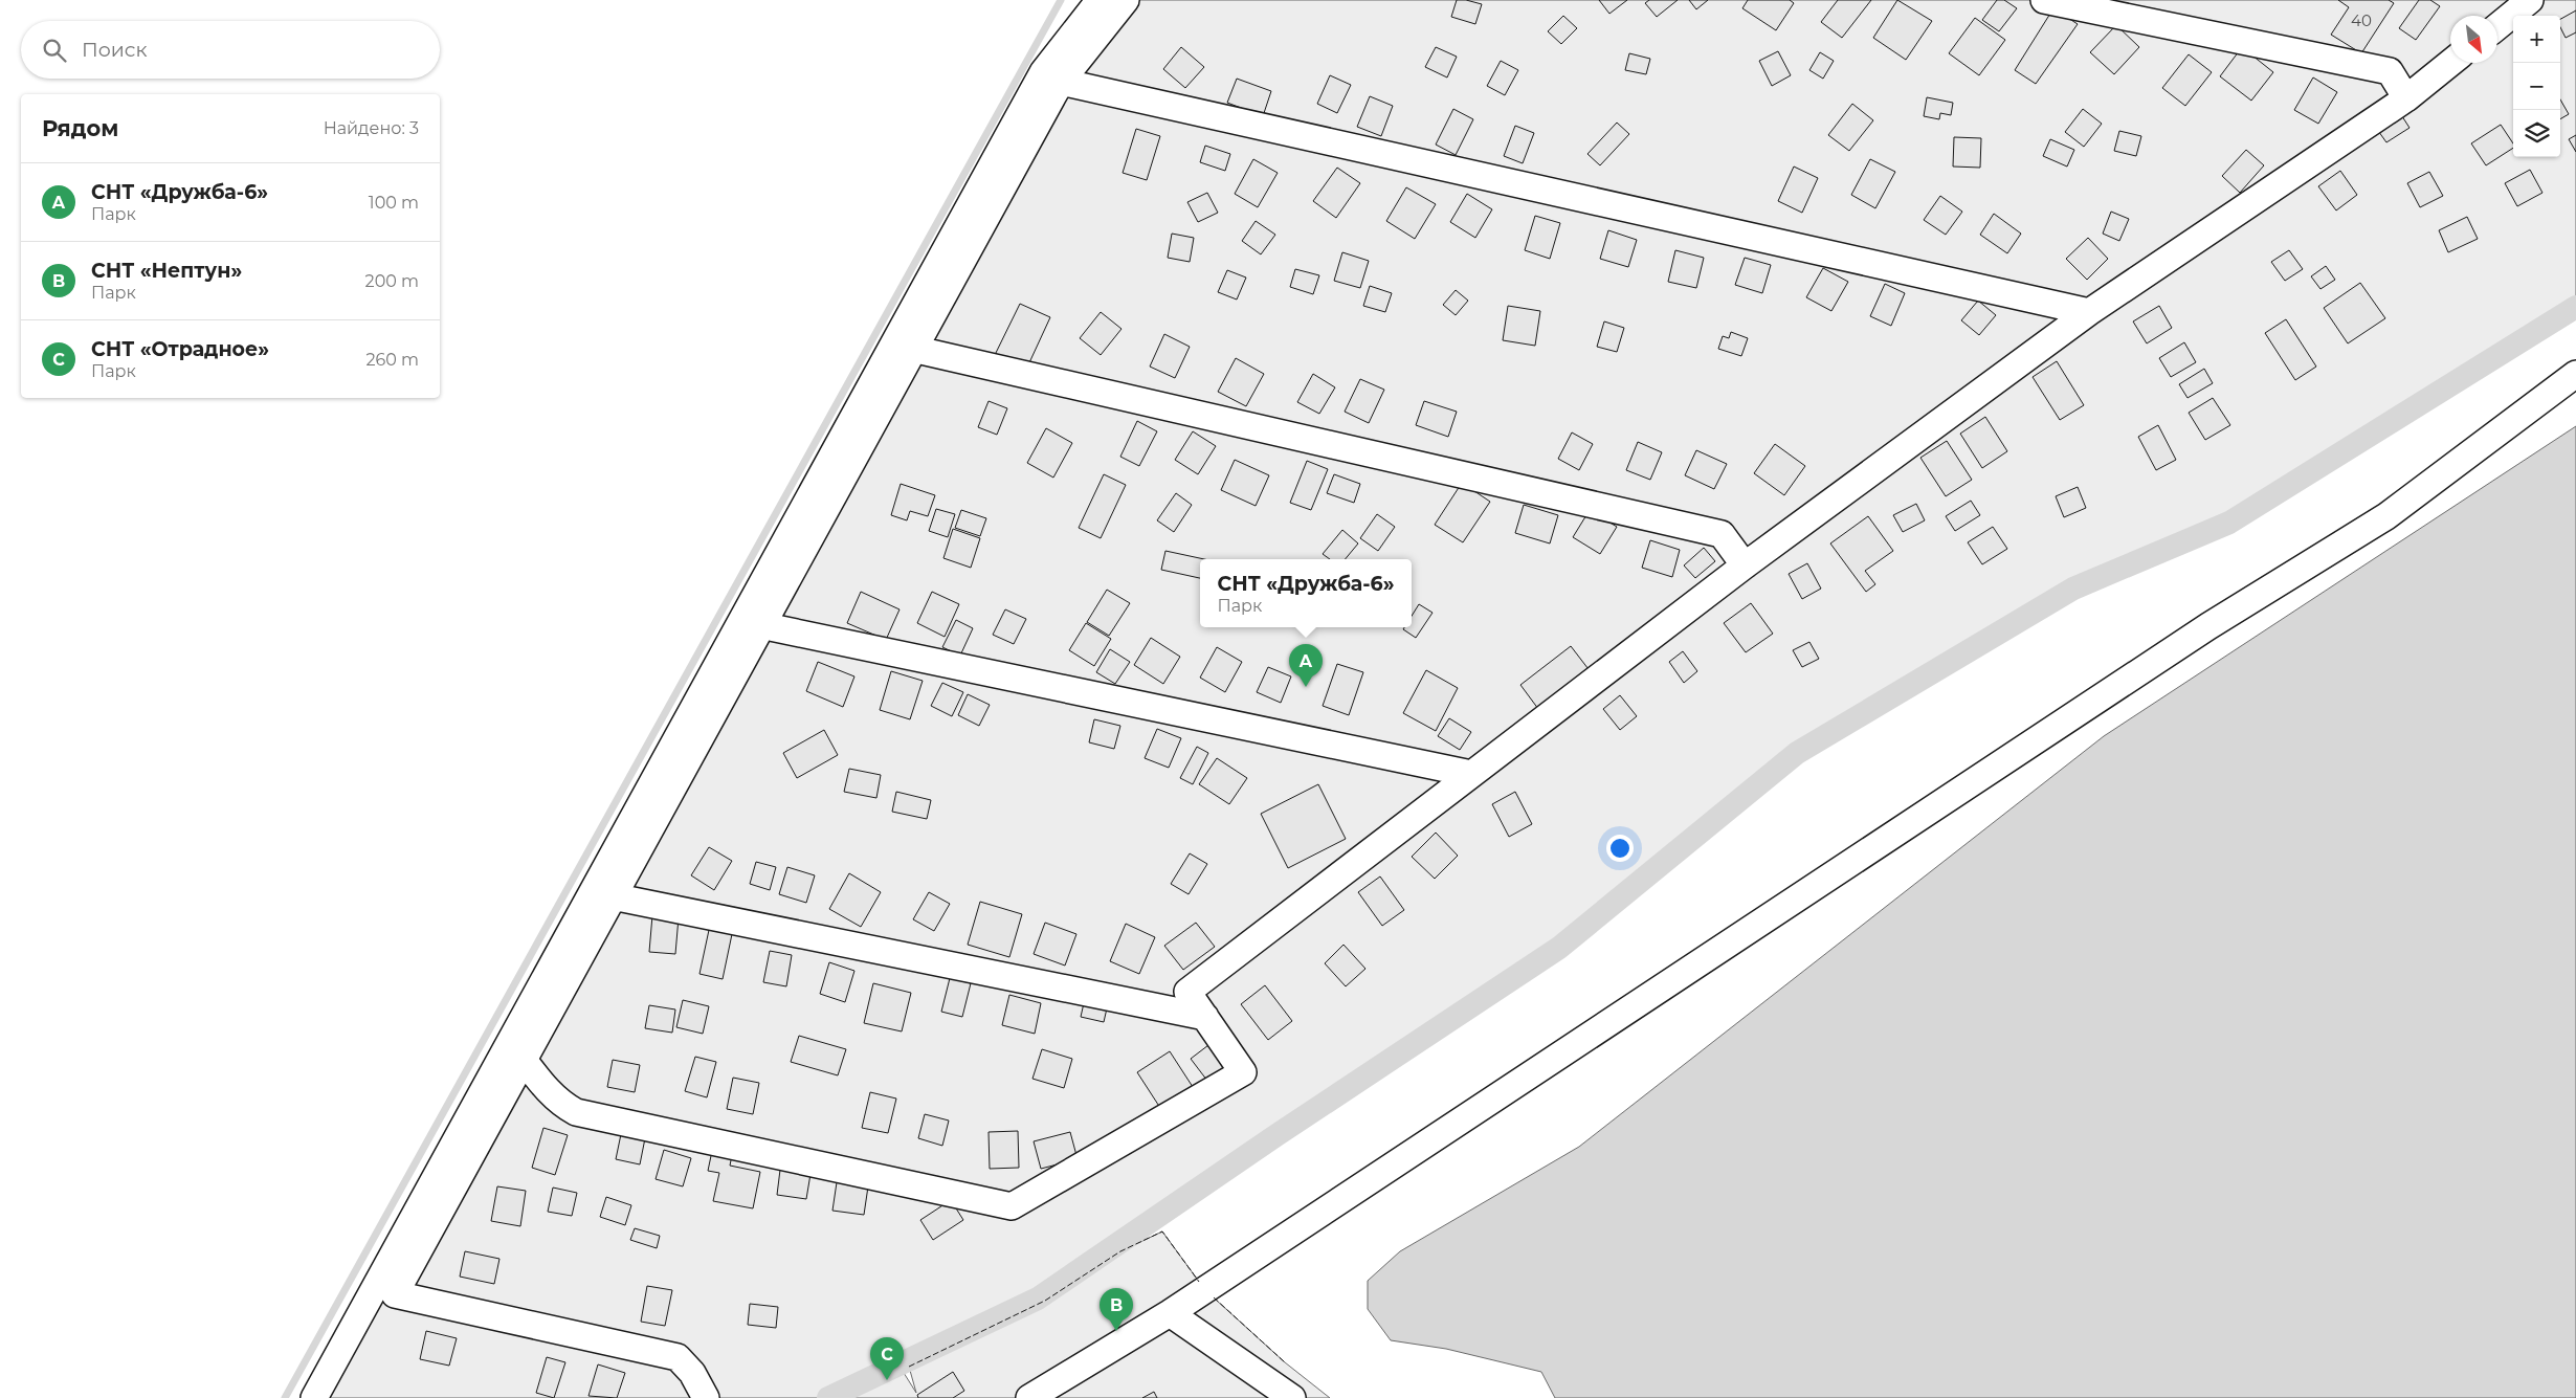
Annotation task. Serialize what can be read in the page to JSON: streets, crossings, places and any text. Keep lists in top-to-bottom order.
{
  "house_numbers": ["40"],
  "north": "bottom right",
  "page": {
    "map_buttons": ["+", "−"],
    "search": "Поиск",
    "heading": ["Рядом", "Найдено: 3"],
    "list": [
      {
        "mark": "A",
        "name": "СНТ «Дружба-6»",
        "note": "Парк",
        "value": "100 m"
      },
      {
        "mark": "B",
        "name": "СНТ «Нептун»",
        "note": "Парк",
        "value": "200 m"
      },
      {
        "mark": "C",
        "name": "СНТ «Отрадное»",
        "note": "Парк",
        "value": "260 m"
      }
    ],
    "popup": ["СНТ «Дружба-6»", "Парк"],
    "pins": ["A", "B", "C"]
  }
}
